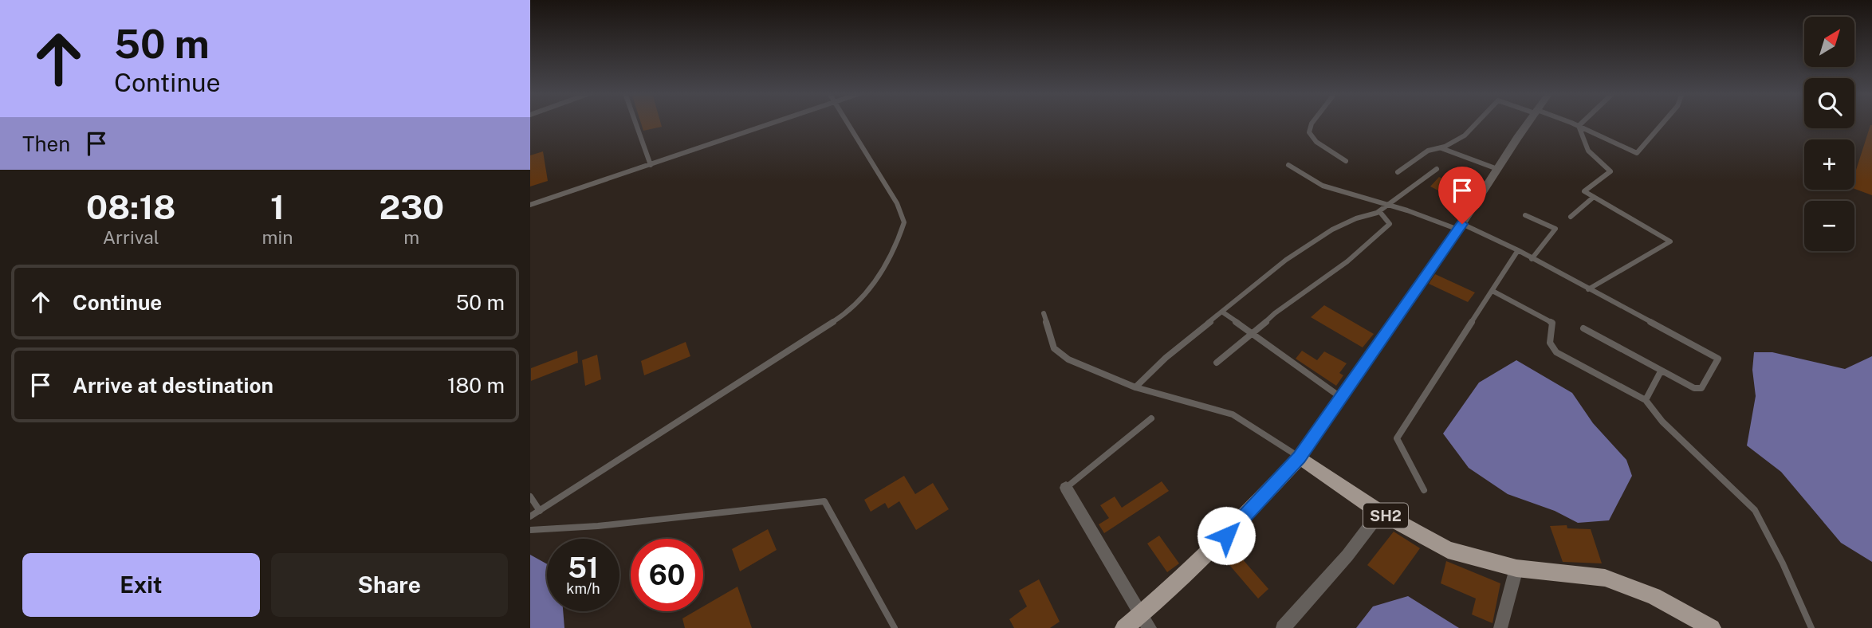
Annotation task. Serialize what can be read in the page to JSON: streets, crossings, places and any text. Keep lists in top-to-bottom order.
{
  "streets": {
    "main road": ["SH2"]
  },
  "north": "top right",
  "page": {
    "turn": ["50 m", "Continue"],
    "map_buttons": ["+", "−"],
    "then": "Then",
    "eta": [
      "08:18",
      "Arrival",
      "1",
      "min",
      "230",
      "m"
    ],
    "list": [
      {
        "name": "Continue",
        "value": "50 m"
      },
      {
        "name": "Arrive at destination",
        "value": "180 m"
      }
    ],
    "speed": "51 km/h",
    "limit": "60",
    "buttons": ["Exit", "Share"]
  }
}
